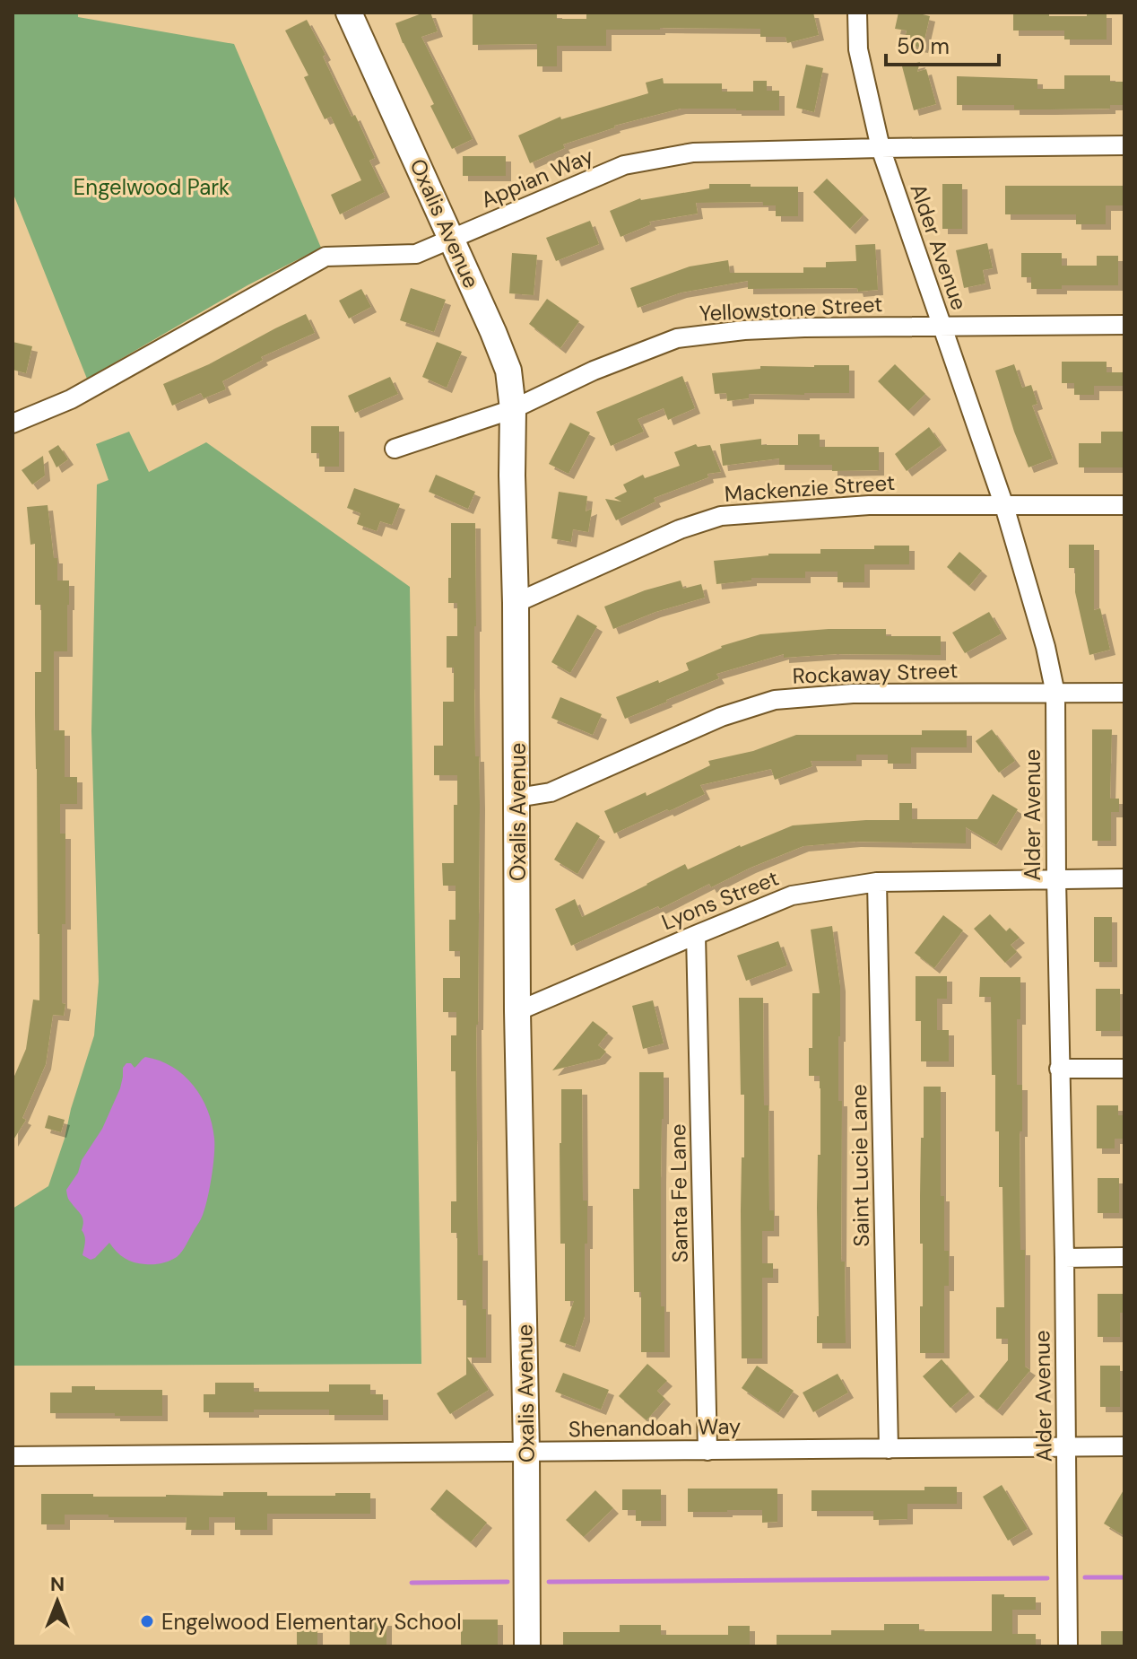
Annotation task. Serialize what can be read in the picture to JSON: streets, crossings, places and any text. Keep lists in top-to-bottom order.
{
  "streets": {
    "street": [
      "Appian Way",
      "Oxalis Avenue",
      "Alder Avenue",
      "Yellowstone Street",
      "Mackenzie Street",
      "Rockaway Street",
      "Lyons Street",
      "Saint Lucie Lane",
      "Santa Fe Lane",
      "Shenandoah Way"
    ]
  },
  "crossings": [
    ["Appian Way", "Oxalis Avenue"],
    ["Appian Way", "Alder Avenue"],
    ["Oxalis Avenue", "Yellowstone Street"],
    ["Oxalis Avenue", "Mackenzie Street"],
    ["Oxalis Avenue", "Rockaway Street"],
    ["Oxalis Avenue", "Lyons Street"],
    ["Oxalis Avenue", "Shenandoah Way"],
    ["Alder Avenue", "Yellowstone Street"],
    ["Alder Avenue", "Mackenzie Street"],
    ["Alder Avenue", "Rockaway Street"],
    ["Alder Avenue", "Lyons Street"],
    ["Alder Avenue", "Shenandoah Way"],
    ["Lyons Street", "Saint Lucie Lane"],
    ["Lyons Street", "Santa Fe Lane"],
    ["Saint Lucie Lane", "Shenandoah Way"],
    ["Santa Fe Lane", "Shenandoah Way"]
  ],
  "parks": ["Engelwood Park"],
  "places": ["Engelwood Elementary School"],
  "scale_bar": "50 m",
  "north": "top"
}
